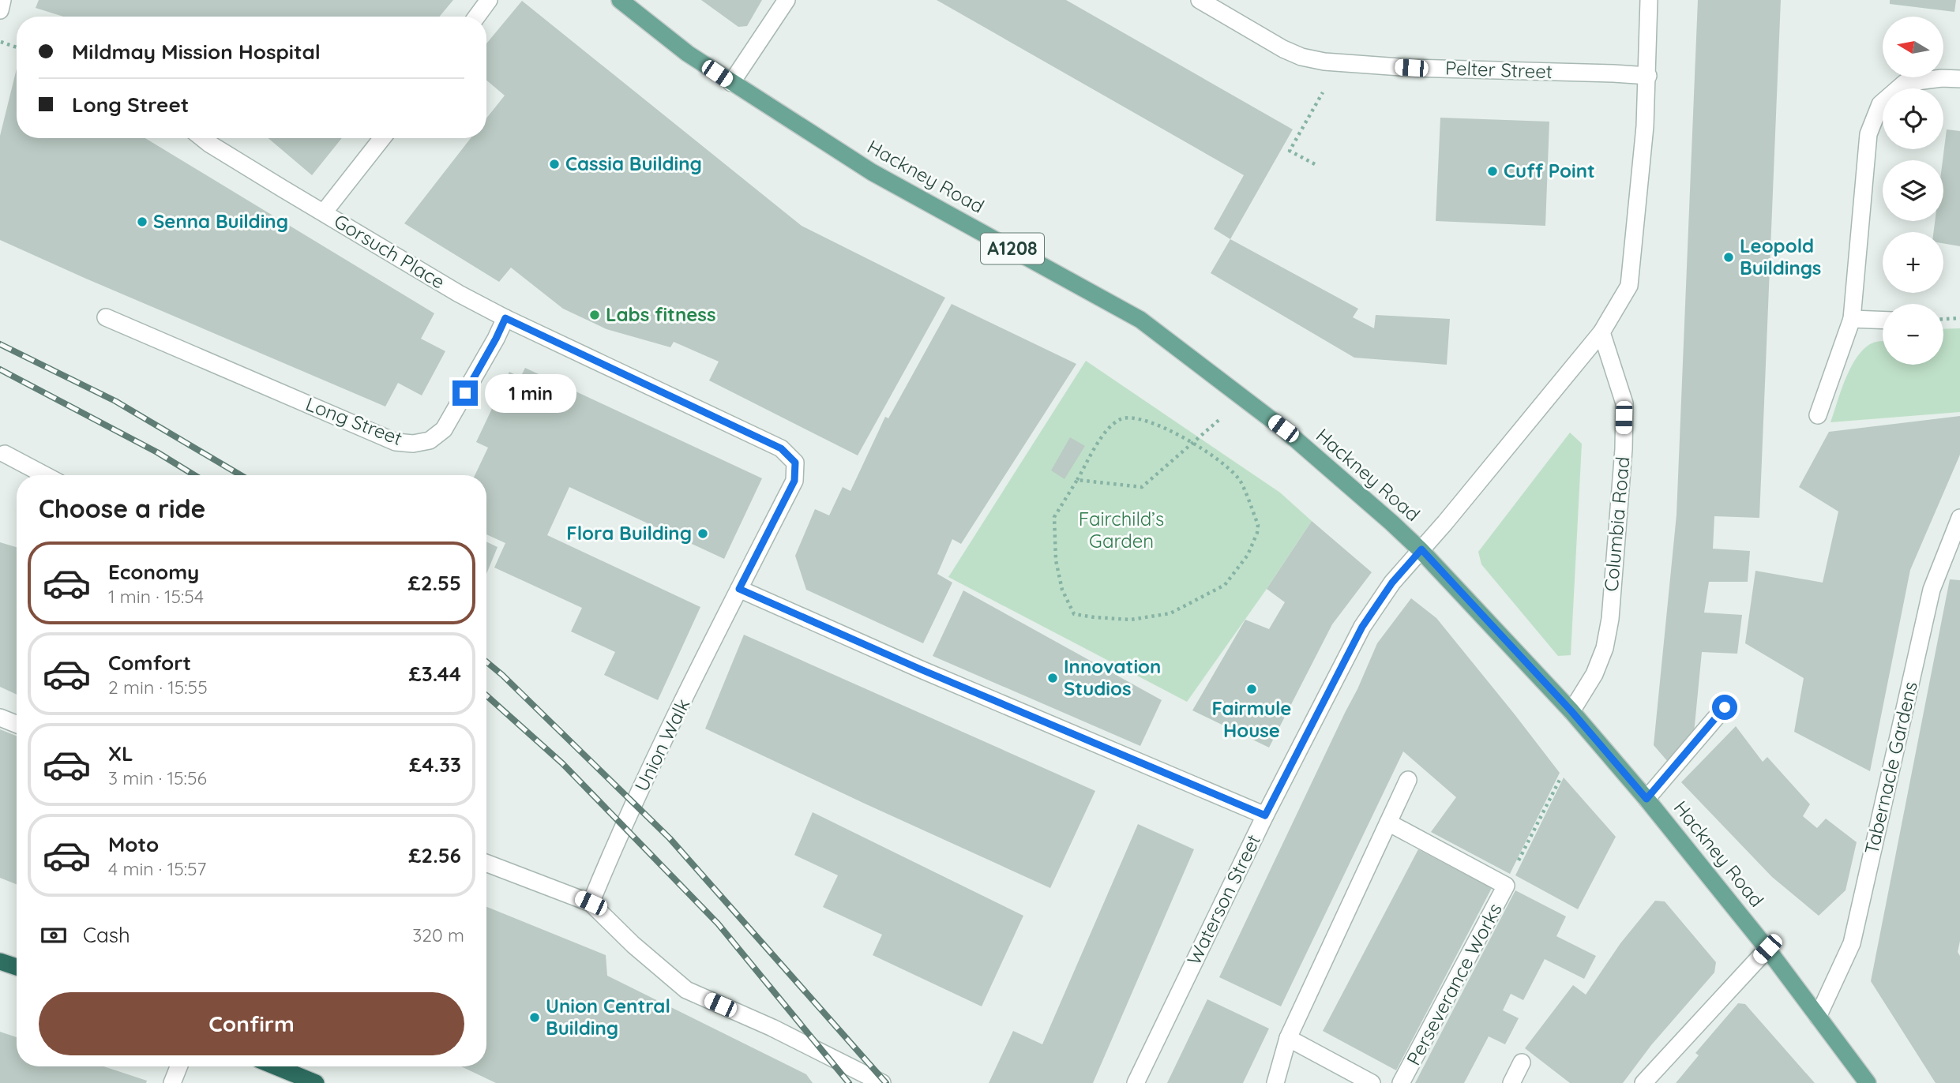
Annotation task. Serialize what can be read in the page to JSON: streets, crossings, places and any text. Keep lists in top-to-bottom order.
{
  "streets": {
    "main road": ["Hackney Road", "A1208"],
    "street": [
      "Pelter Street",
      "Gorsuch Place",
      "Long Street",
      "Columbia Road",
      "Union Walk",
      "Tabernacle Gardens",
      "Waterson Street",
      "Perseverance Works"
    ]
  },
  "crossings": [
    ["Hackney Road", "Columbia Road"],
    ["Hackney Road", "Tabernacle Gardens"],
    ["Hackney Road", "Waterson Street"],
    ["Gorsuch Place", "Long Street"]
  ],
  "parks": ["Fairchild’s Garden"],
  "places": [
    "Cassia Building",
    "Cuff Point",
    "Senna Building",
    "Leopold Buildings",
    "Labs fitness",
    "Flora Building",
    "Innovation Studios",
    "Fairmule House",
    "Union Central Building"
  ],
  "north": "left",
  "page": {
    "map_buttons": ["+", "−"],
    "banner": ["Mildmay Mission Hospital", "Long Street"],
    "bubble": "1 min",
    "heading": "Choose a ride",
    "list": [
      {
        "name": "Economy",
        "note": "1 min · 15:54",
        "value": "£2.55"
      },
      {
        "name": "Comfort",
        "note": "2 min · 15:55",
        "value": "£3.44"
      },
      {
        "name": "XL",
        "note": "3 min · 15:56",
        "value": "£4.33"
      },
      {
        "name": "Moto",
        "note": "4 min · 15:57",
        "value": "£2.56"
      }
    ],
    "pay": ["Cash", "320 m"],
    "buttons": "Confirm"
  }
}
